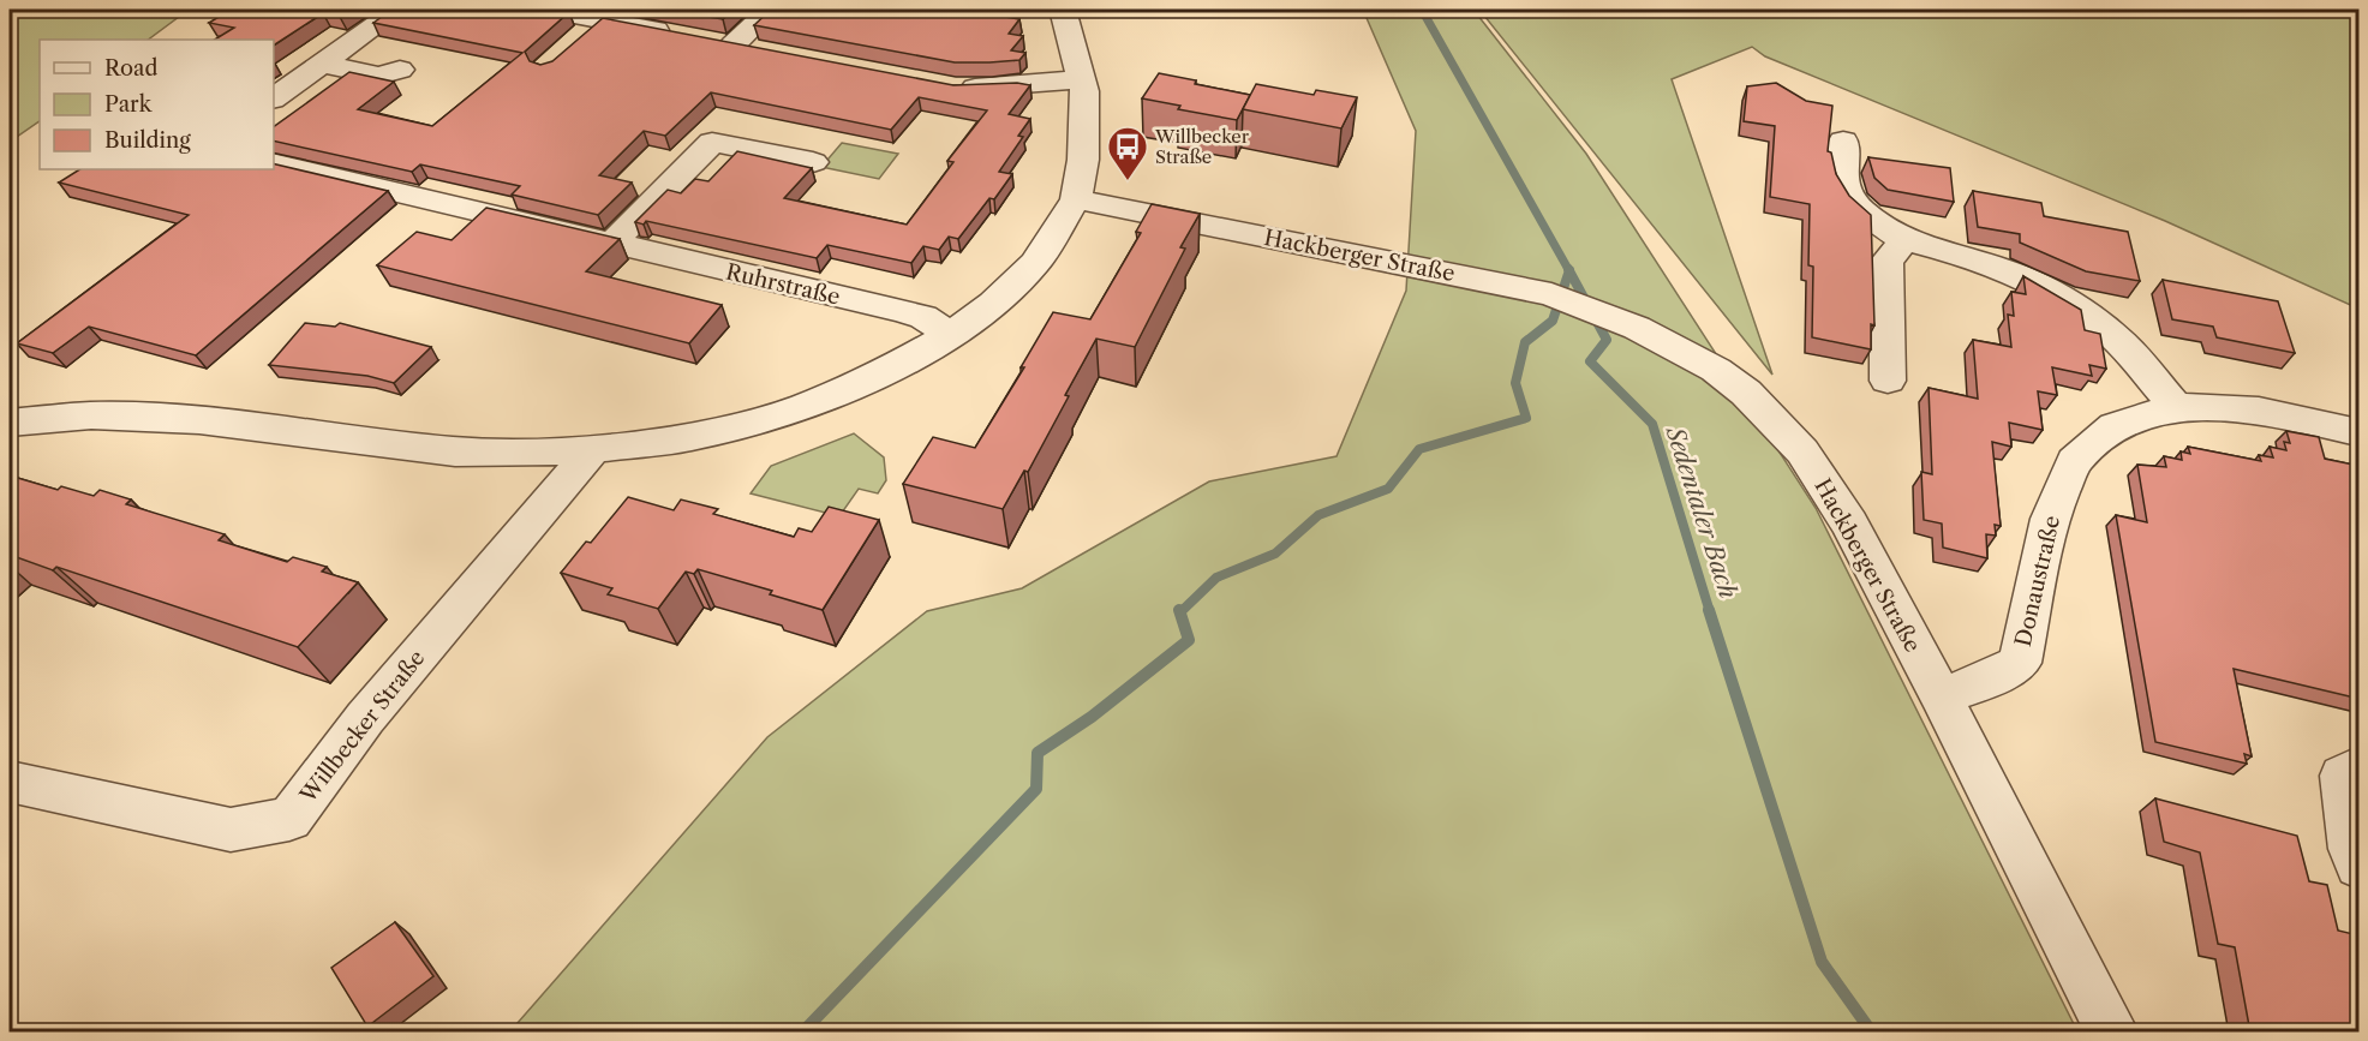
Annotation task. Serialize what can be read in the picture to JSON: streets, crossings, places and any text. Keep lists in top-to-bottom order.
{
  "streets": {
    "street": [
      "Hackberger Straße",
      "Ruhrstraße",
      "Donaustraße",
      "Willbecker Straße"
    ]
  },
  "crossings": [
    ["Hackberger Straße", "Donaustraße"]
  ],
  "water": ["Sedentaler Bach"],
  "places": {
    "bus stop": ["Willbecker Straße"]
  },
  "legend": ["Road", "Park", "Building"]
}
